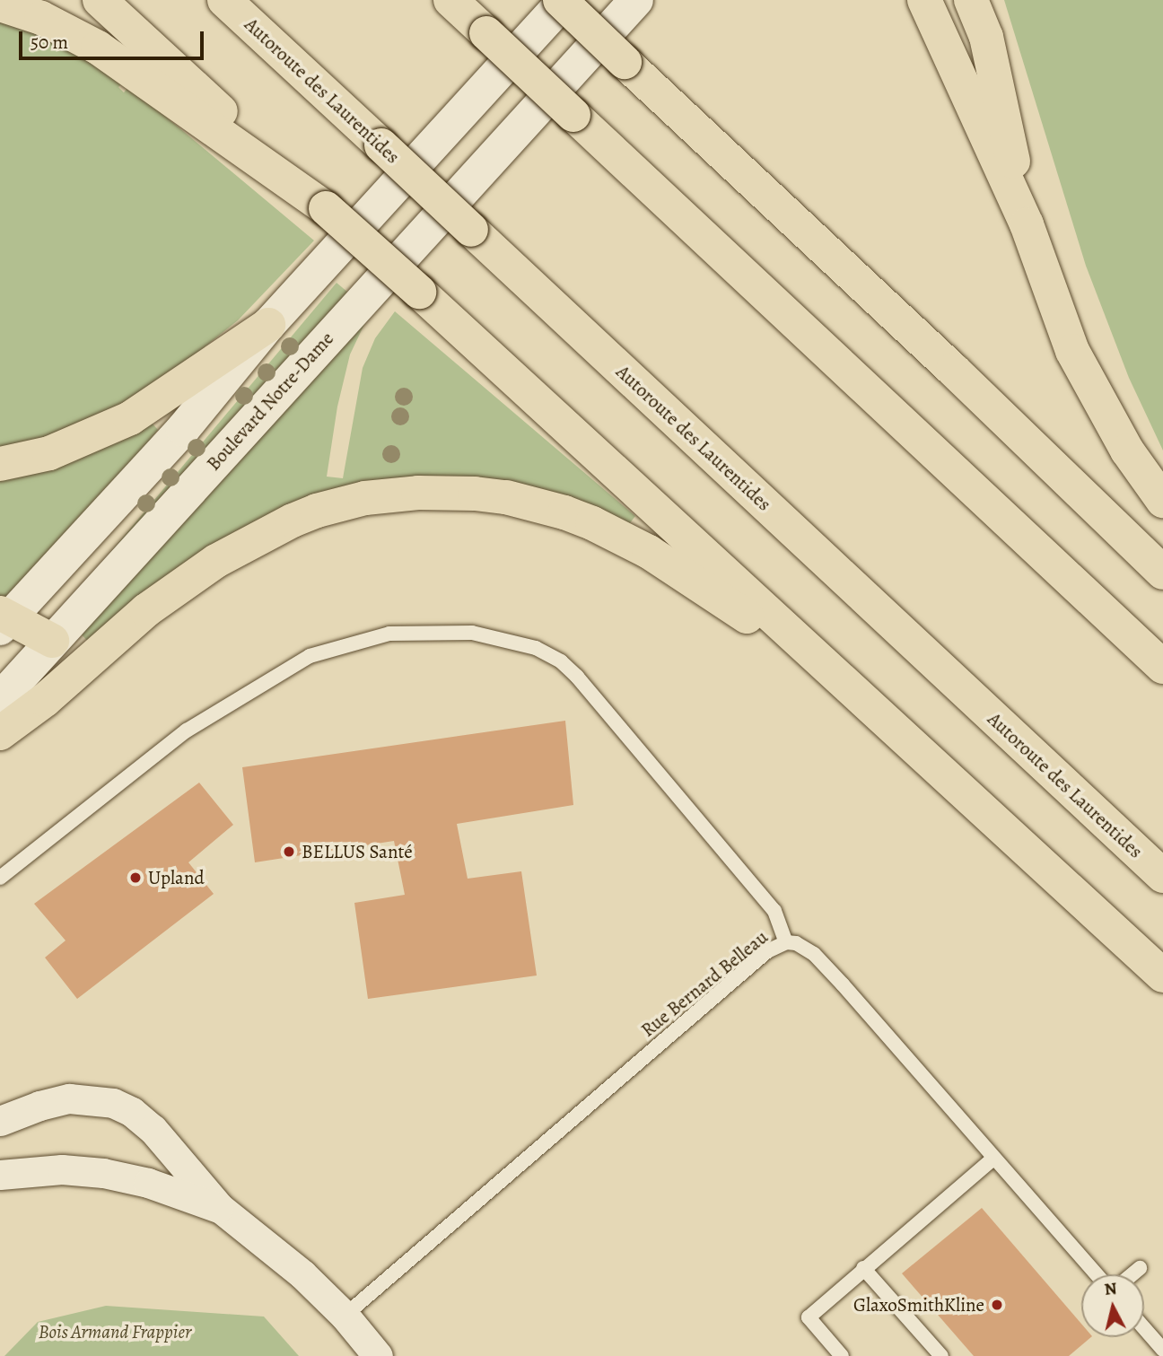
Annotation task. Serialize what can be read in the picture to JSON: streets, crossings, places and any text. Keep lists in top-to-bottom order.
{
  "streets": {
    "highway": ["Autoroute des Laurentides"],
    "street": ["Boulevard Notre-Dame"],
    "lane": ["Rue Bernard Belleau"]
  },
  "parks": ["Bois Armand Frappier"],
  "places": ["BELLUS Santé", "Upland", "GlaxoSmithKline"],
  "scale_bar": "50 m",
  "north": "top"
}
